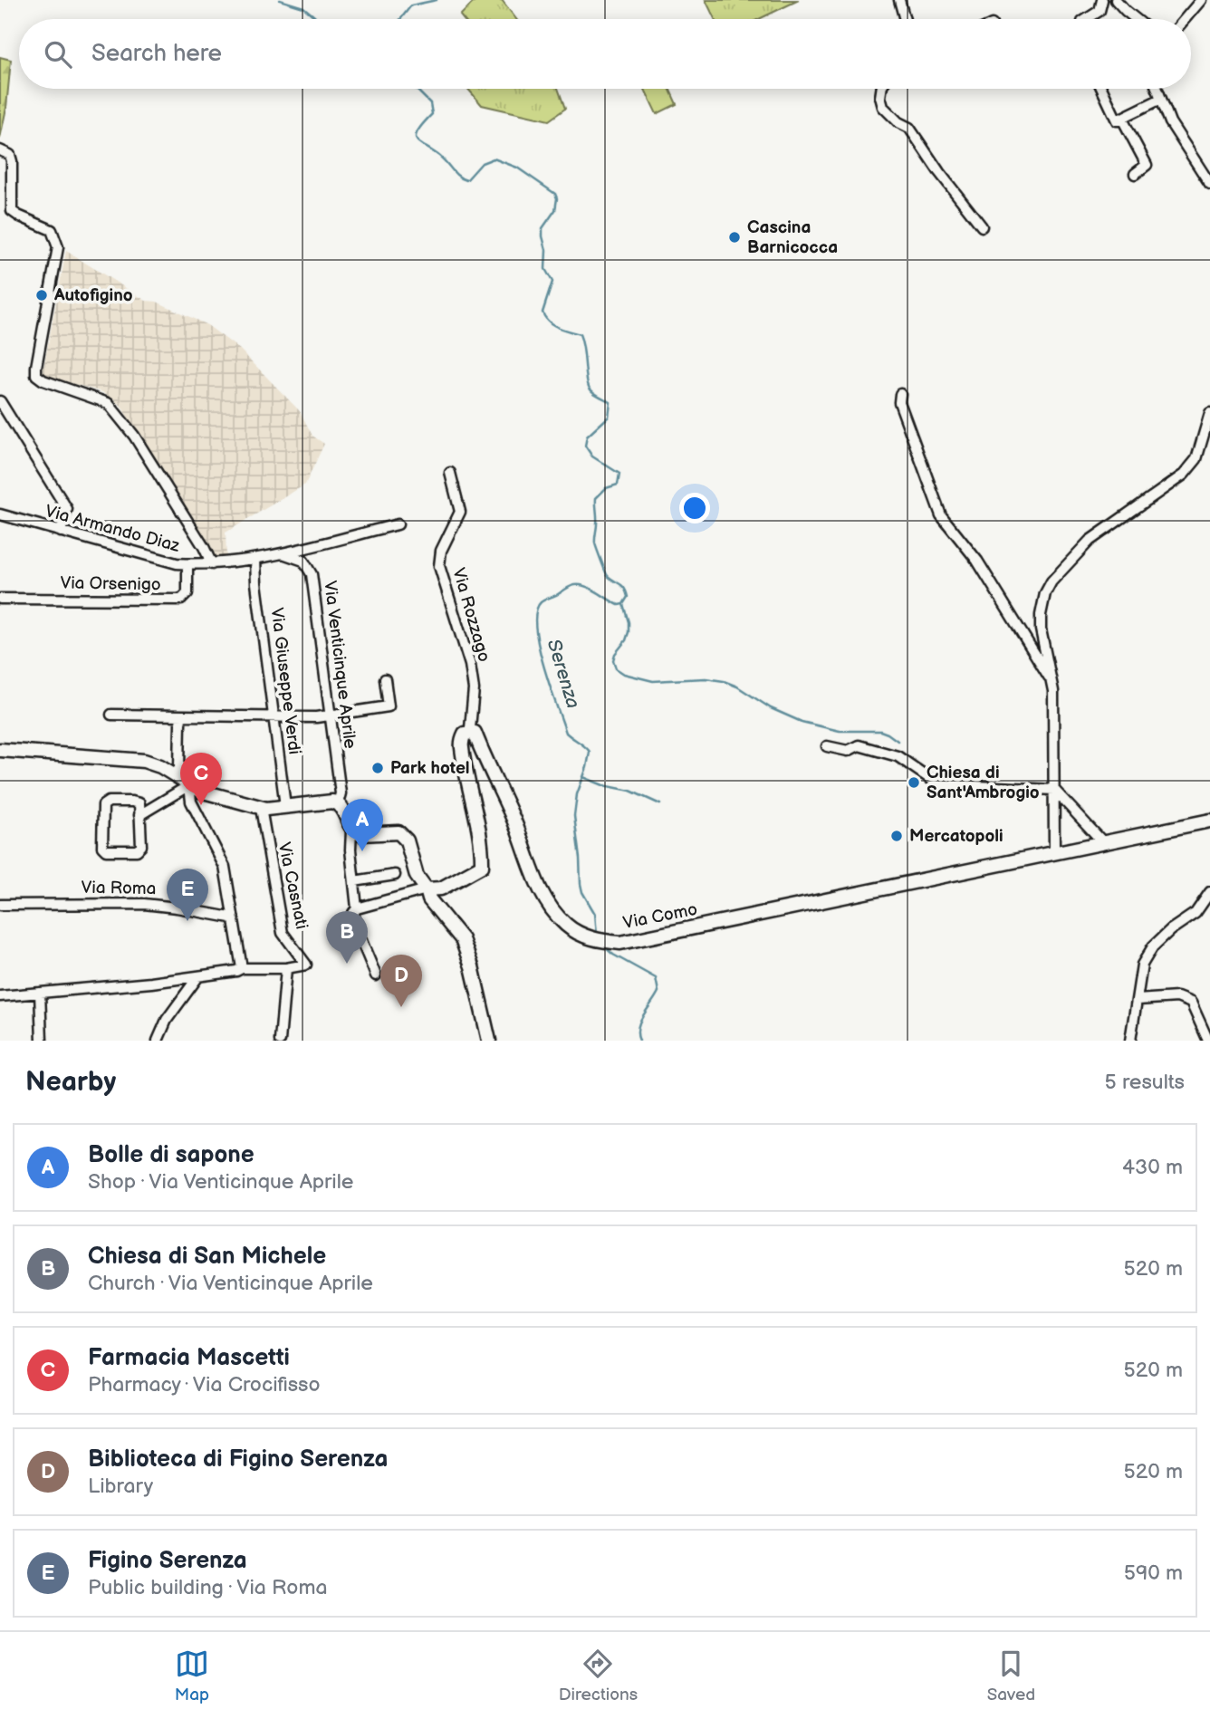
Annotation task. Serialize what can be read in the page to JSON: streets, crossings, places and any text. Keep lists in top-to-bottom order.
{
  "streets": {
    "street": [
      "Via Armando Diaz",
      "Via Orsenigo",
      "Via Rozzago",
      "Via Venticinque Aprile",
      "Via Giuseppe Verdi",
      "Via Casnati",
      "Via Roma",
      "Via Como"
    ]
  },
  "crossings": [
    ["Via Armando Diaz", "Via Orsenigo"],
    ["Via Armando Diaz", "Via Venticinque Aprile"],
    ["Via Armando Diaz", "Via Giuseppe Verdi"],
    ["Via Rozzago", "Via Como"]
  ],
  "water": ["Serenza"],
  "places": [
    "Cascina Barnicocca",
    "Autofigino",
    "Park hotel",
    "Chiesa di Sant'Ambrogio",
    "Mercatopoli"
  ],
  "page": {
    "search": "Search here",
    "pins": [
      "C",
      "A",
      "E",
      "B",
      "D"
    ],
    "heading": ["Nearby", "5 results"],
    "list": [
      {
        "mark": "A",
        "name": "Bolle di sapone",
        "note": "Shop · Via Venticinque Aprile",
        "value": "430 m"
      },
      {
        "mark": "B",
        "name": "Chiesa di San Michele",
        "note": "Church · Via Venticinque Aprile",
        "value": "520 m"
      },
      {
        "mark": "C",
        "name": "Farmacia Mascetti",
        "note": "Pharmacy · Via Crocifisso",
        "value": "520 m"
      },
      {
        "mark": "D",
        "name": "Biblioteca di Figino Serenza",
        "note": "Library",
        "value": "520 m"
      },
      {
        "mark": "E",
        "name": "Figino Serenza",
        "note": "Public building · Via Roma",
        "value": "590 m"
      }
    ],
    "nav": ["Map", "Directions", "Saved"]
  }
}
